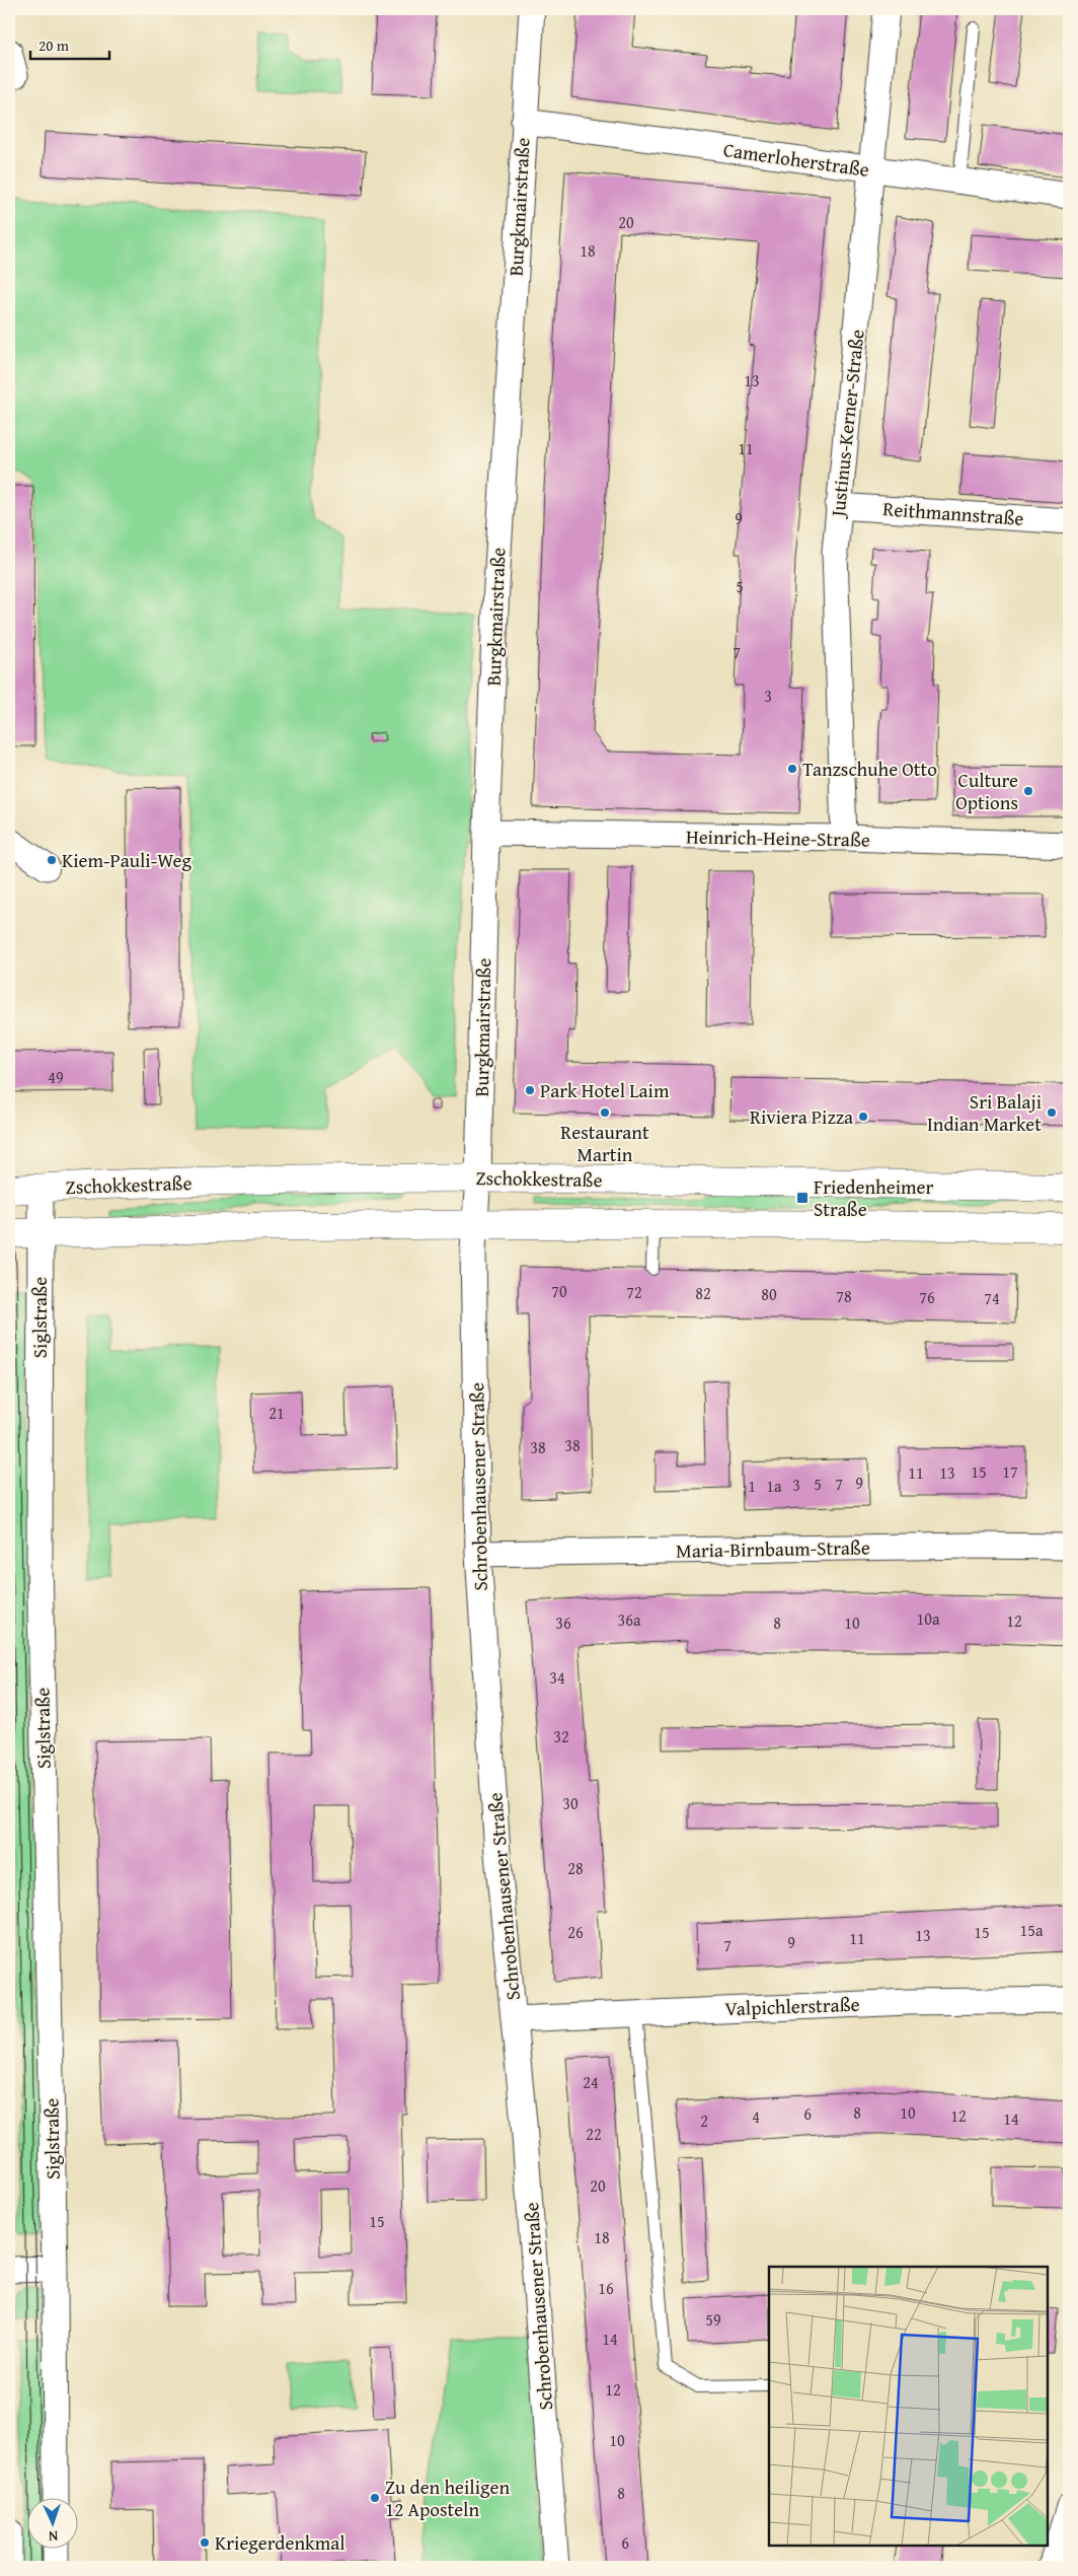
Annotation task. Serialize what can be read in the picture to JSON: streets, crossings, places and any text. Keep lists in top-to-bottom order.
{
  "streets": {
    "main road": ["Zschokkestraße"],
    "street": [
      "Camerloherstraße",
      "Burgkmairstraße",
      "Justinus-Kerner-Straße",
      "Reithmannstraße",
      "Heinrich-Heine-Straße",
      "Siglstraße",
      "Schrobenhausener Straße",
      "Maria-Birnbaum-Straße",
      "Valpichlerstraße"
    ]
  },
  "crossings": [
    ["Camerloherstraße", "Burgkmairstraße"],
    ["Camerloherstraße", "Justinus-Kerner-Straße"],
    ["Burgkmairstraße", "Heinrich-Heine-Straße"],
    ["Burgkmairstraße", "Zschokkestraße"],
    ["Burgkmairstraße", "Schrobenhausener Straße"],
    ["Justinus-Kerner-Straße", "Reithmannstraße"],
    ["Justinus-Kerner-Straße", "Heinrich-Heine-Straße"],
    ["Zschokkestraße", "Siglstraße"],
    ["Schrobenhausener Straße", "Maria-Birnbaum-Straße"],
    ["Schrobenhausener Straße", "Valpichlerstraße"]
  ],
  "places": {
    "other": [
      "Tanzschuhe Otto",
      "Culture Options",
      "Kiem-Pauli-Weg",
      "Park Hotel Laim",
      "Restaurant Martin",
      "Sri Balaji Indian Market",
      "Riviera Pizza",
      "Zu den heiligen 12 Aposteln",
      "Kriegerdenkmal"
    ],
    "transit": ["Friedenheimer Straße"]
  },
  "house_numbers": [
    "20",
    "18",
    "13",
    "11",
    "9",
    "5",
    "7",
    "3",
    "49",
    "70",
    "72",
    "82",
    "80",
    "78",
    "76",
    "74",
    "21",
    "38",
    "38",
    "15",
    "17",
    "11",
    "13",
    "9",
    "5",
    "7",
    "3",
    "1",
    "1a",
    "10a",
    "36a",
    "12",
    "36",
    "8",
    "10",
    "34",
    "32",
    "30",
    "28",
    "15a",
    "26",
    "15",
    "13",
    "11",
    "9",
    "7",
    "24",
    "8",
    "10",
    "6",
    "12",
    "4",
    "14",
    "2",
    "22",
    "20",
    "15",
    "18",
    "16",
    "59",
    "14",
    "12",
    "10",
    "8",
    "6"
  ],
  "scale_bar": "20 m",
  "north": "bottom"
}
